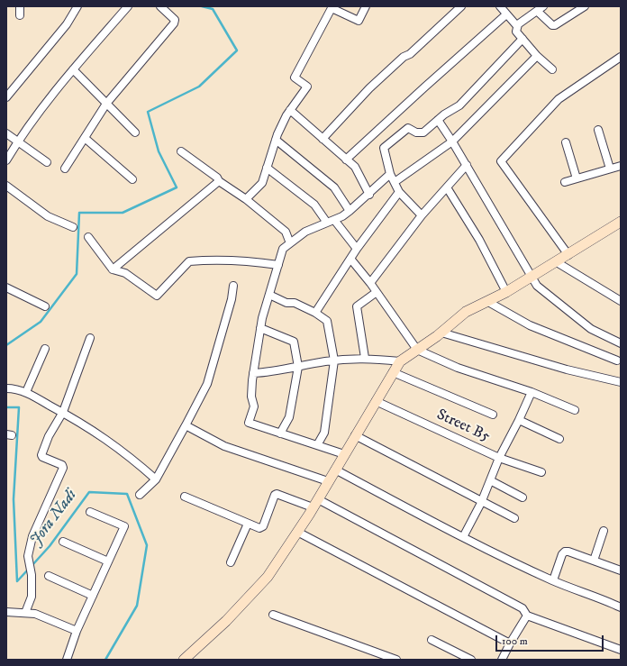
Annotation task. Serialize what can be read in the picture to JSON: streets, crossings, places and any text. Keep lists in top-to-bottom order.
{
  "streets": {
    "street": ["Street B5"]
  },
  "water": ["Jora Nadi"],
  "scale_bar": "100 m"
}
